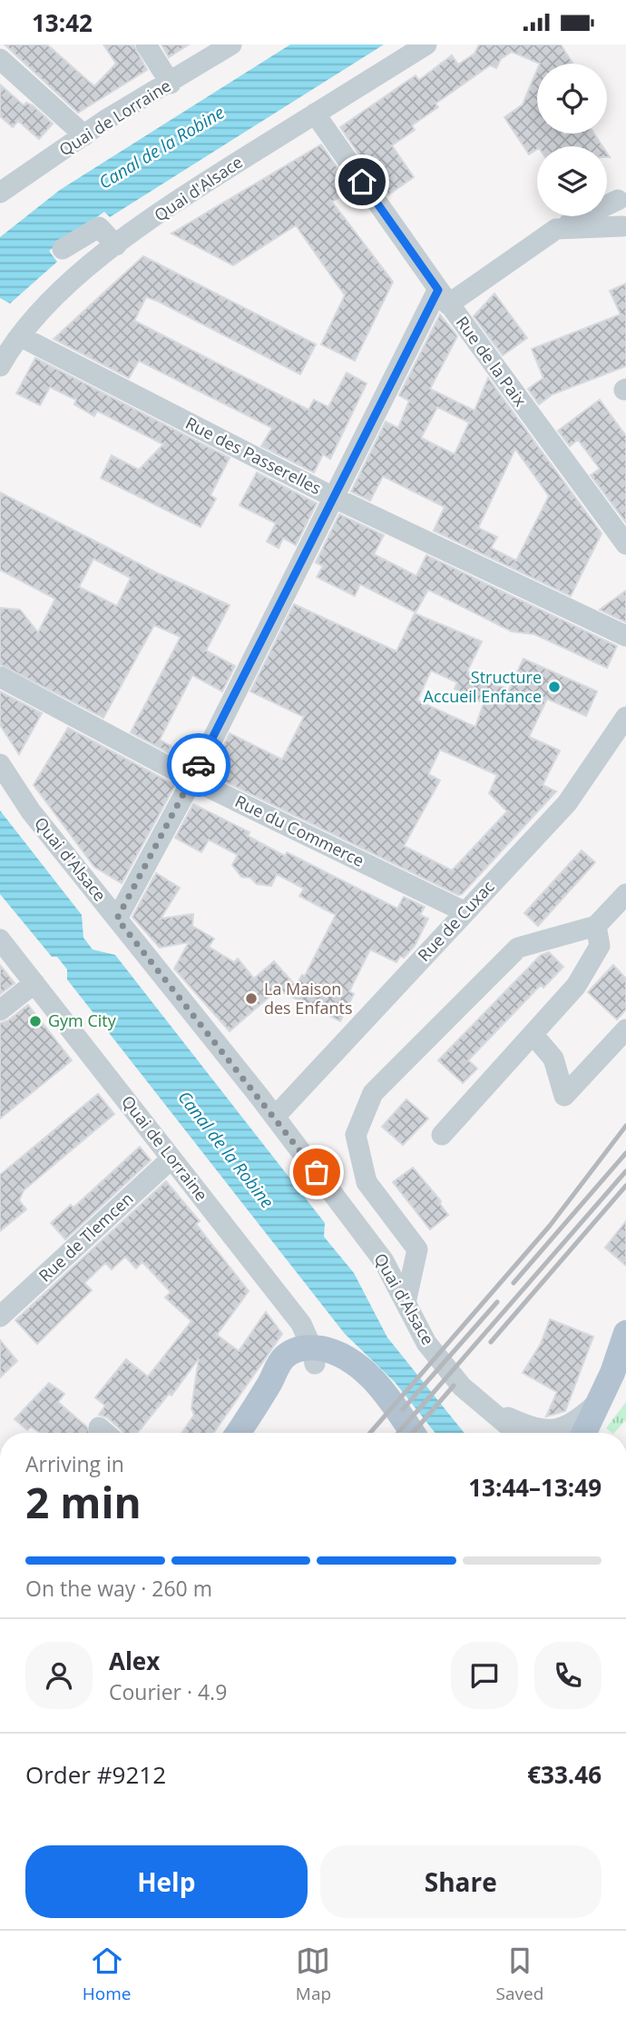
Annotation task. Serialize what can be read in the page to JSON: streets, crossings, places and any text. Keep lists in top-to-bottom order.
{
  "streets": {
    "street": [
      "Quai de Lorraine",
      "Quai d'Alsace",
      "Rue de la Paix",
      "Rue des Passerelles",
      "Rue du Commerce",
      "Rue de Cuxac",
      "Rue de Tlemcen"
    ]
  },
  "crossings": [
    ["Quai de Lorraine", "Rue de Tlemcen"],
    ["Quai d'Alsace", "Rue de la Paix"],
    ["Quai d'Alsace", "Rue des Passerelles"],
    ["Quai d'Alsace", "Rue de Cuxac"],
    ["Rue du Commerce", "Rue de Cuxac"]
  ],
  "water": ["Canal de la Robine"],
  "places": ["Structure Accueil Enfance", "La Maison des Enfants", "Gym City"],
  "page": {
    "status": "13:42",
    "heading": ["2 min", "Arriving in", "13:44–13:49"],
    "panel": [
      "Alex",
      "Courier · 4.9",
      "Order #9212",
      "€33.46"
    ],
    "bar": "On the way · 260 m",
    "buttons": ["Help", "Share"],
    "tabs": ["Home", "Map", "Saved"]
  }
}
